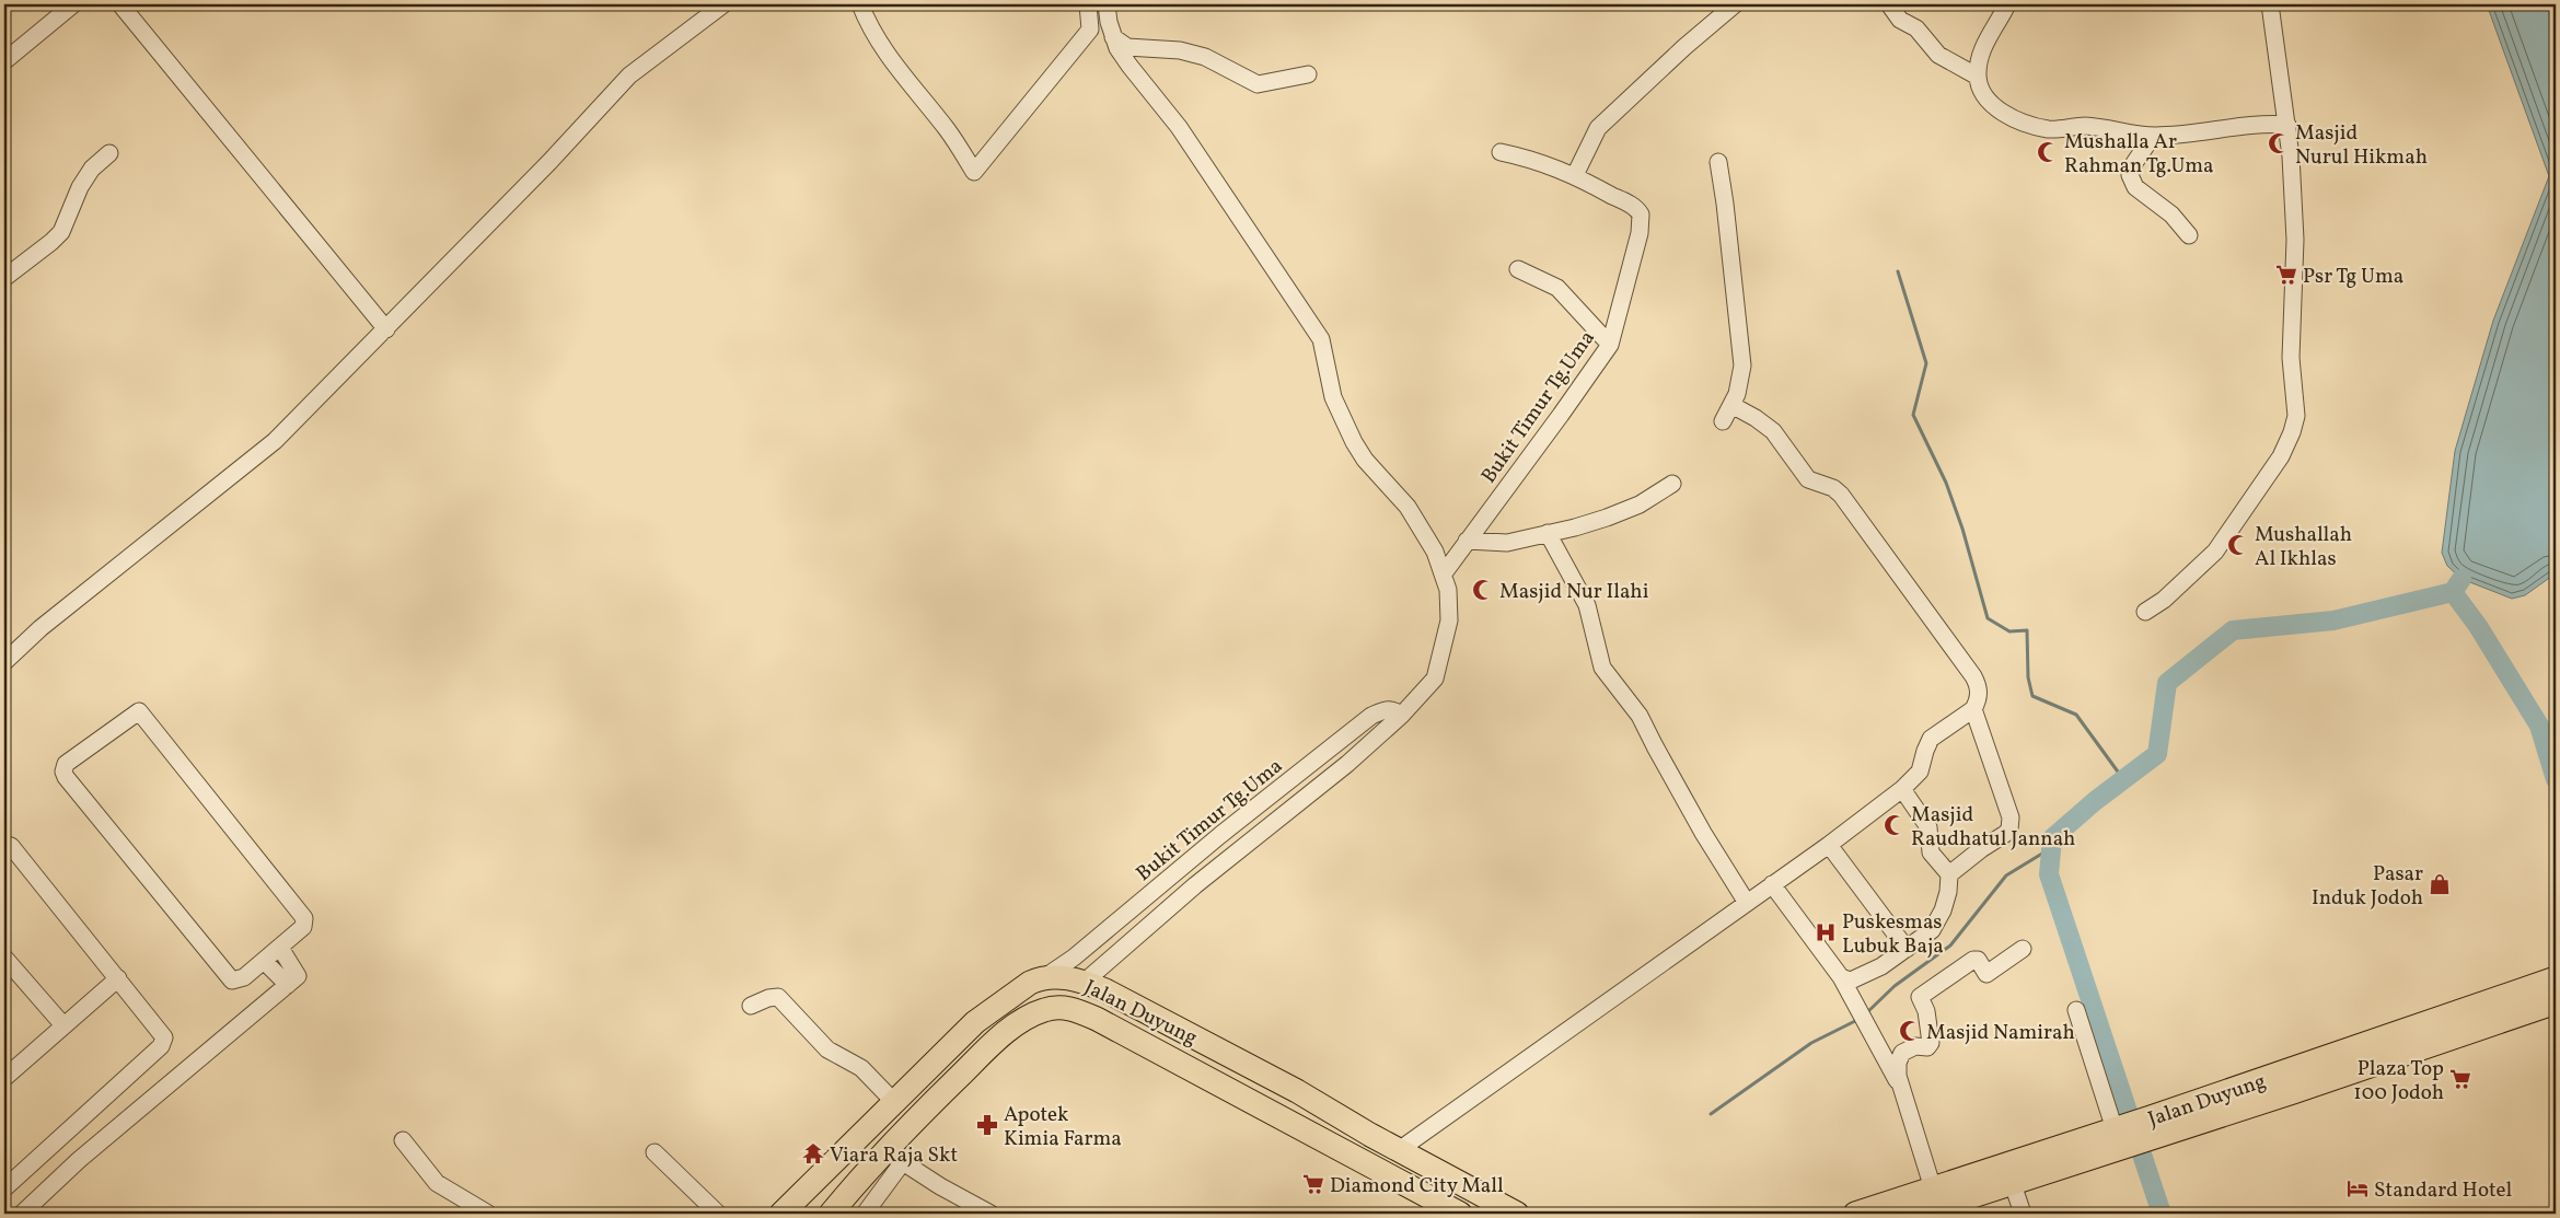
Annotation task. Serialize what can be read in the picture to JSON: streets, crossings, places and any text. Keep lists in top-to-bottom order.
{
  "streets": {
    "highway": ["Jalan Duyung"],
    "street": ["Bukit Timur Tg.Uma"]
  },
  "crossings": [
    ["Bukit Timur Tg.Uma", "Jalan Duyung"]
  ],
  "places": {
    "mosque": [
      "Masjid Nurul Hikmah",
      "Mushalla Ar Rahman Tg.Uma",
      "Mushallah Al Ikhlas",
      "Masjid Nur Ilahi",
      "Masjid Raudhatul Jannah",
      "Masjid Namirah"
    ],
    "supermarket": ["Psr Tg Uma", "Plaza Top 100 Jodoh", "Diamond City Mall"],
    "shop": ["Pasar Induk Jodoh"],
    "hospital": ["Puskesmas Lubuk Baja"],
    "pharmacy": ["Apotek Kimia Farma"],
    "temple": ["Viara Raja Skt"],
    "hotel": ["Standard Hotel"]
  }
}
